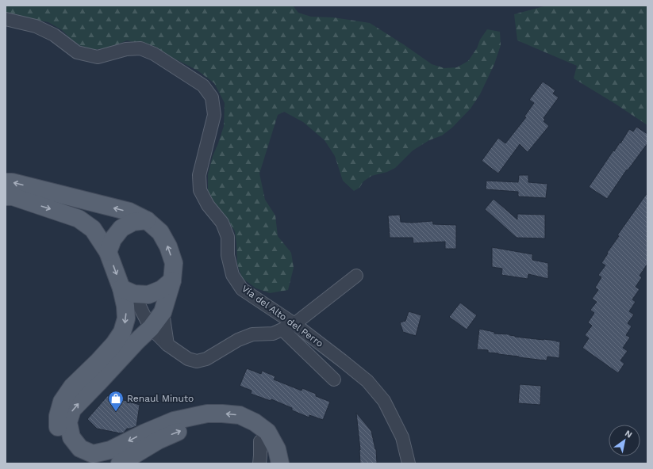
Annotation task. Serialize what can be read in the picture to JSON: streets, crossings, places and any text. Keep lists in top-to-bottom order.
{
  "streets": {
    "street": ["Vía del Alto del Perro"]
  },
  "places": {
    "shop": ["Renaul Minuto"]
  },
  "north": "top right"
}
